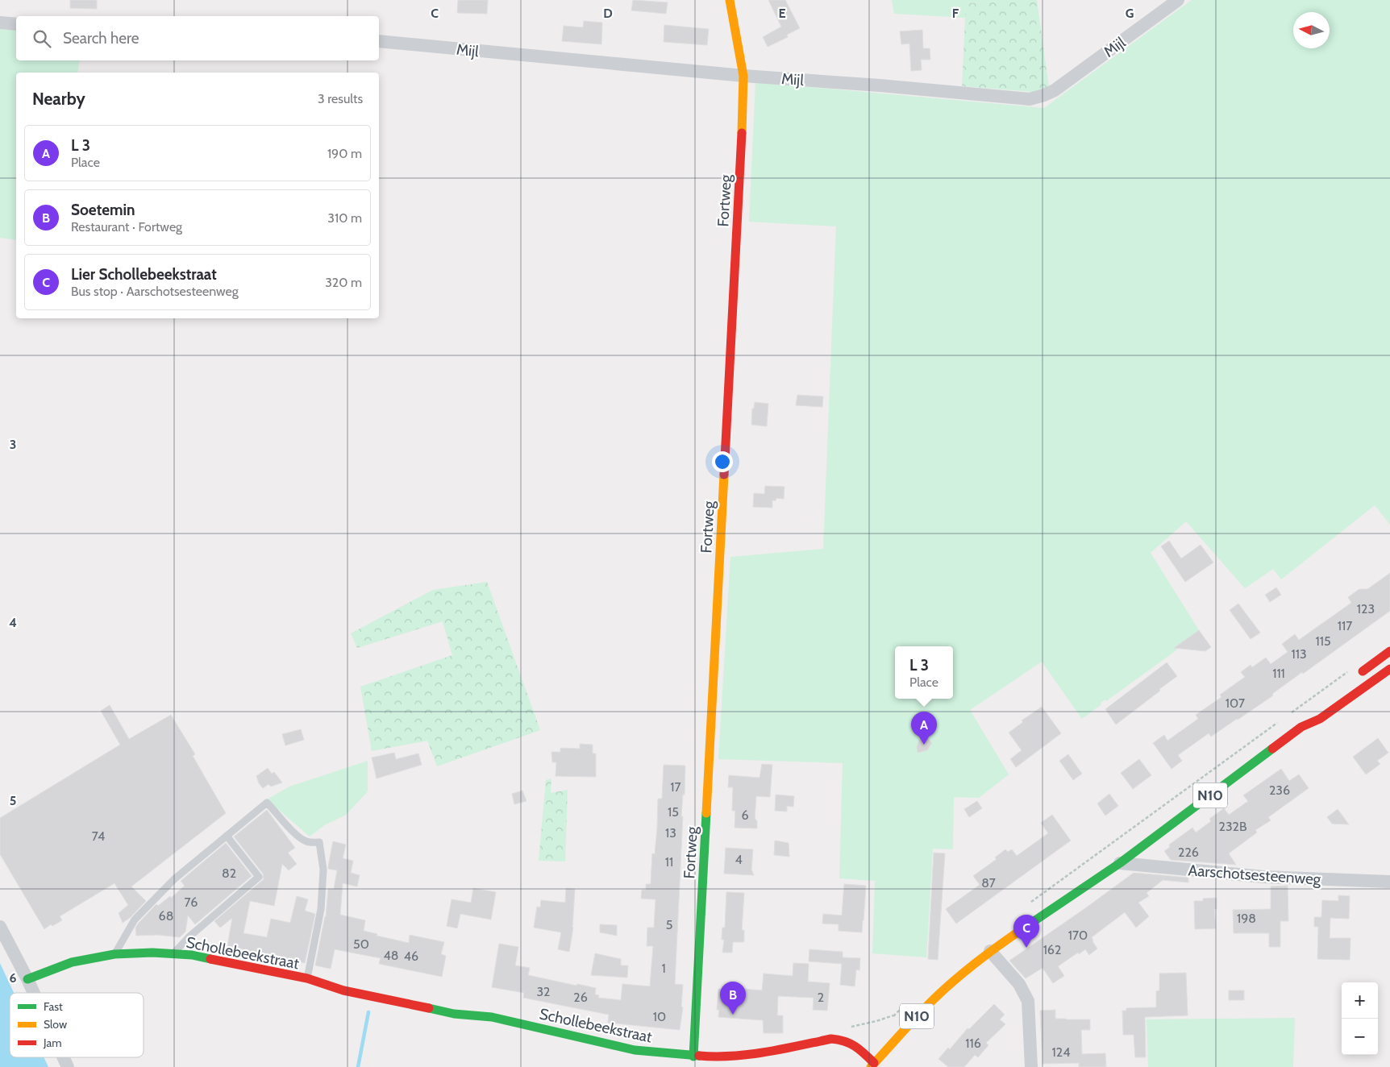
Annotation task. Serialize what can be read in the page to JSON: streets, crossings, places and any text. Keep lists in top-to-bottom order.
{
  "streets": {
    "street": [
      "Mijl",
      "Fortweg",
      "N10",
      "Aarschotsesteenweg",
      "Schollebeekstraat"
    ]
  },
  "crossings": [
    ["Mijl", "Fortweg"],
    ["Fortweg", "Schollebeekstraat"],
    ["N10", "Aarschotsesteenweg"],
    ["N10", "Schollebeekstraat"]
  ],
  "house_numbers": [
    "123",
    "117",
    "115",
    "113",
    "111",
    "107",
    "17",
    "236",
    "15",
    "6",
    "232B",
    "13",
    "74",
    "226",
    "4",
    "11",
    "82",
    "87",
    "76",
    "68",
    "198",
    "5",
    "170",
    "50",
    "162",
    "48",
    "46",
    "1",
    "32",
    "26",
    "2",
    "10",
    "116",
    "124"
  ],
  "legend": ["Fast", "Slow", "Jam"],
  "north": "left",
  "page": {
    "search": "Search here",
    "heading": ["Nearby", "3 results"],
    "list": [
      {
        "mark": "A",
        "name": "L 3",
        "note": "Place",
        "value": "190 m"
      },
      {
        "mark": "B",
        "name": "Soetemin",
        "note": "Restaurant · Fortweg",
        "value": "310 m"
      },
      {
        "mark": "C",
        "name": "Lier Schollebeekstraat",
        "note": "Bus stop · Aarschotsesteenweg",
        "value": "320 m"
      }
    ],
    "popup": ["L 3", "Place"],
    "pins": ["A", "C", "B"],
    "map_buttons": ["+", "−"]
  },
  "grid": {
    "columns": [
      "C",
      "D",
      "E",
      "F",
      "G"
    ],
    "rows": [
      "3",
      "4",
      "5",
      "6"
    ]
  }
}
